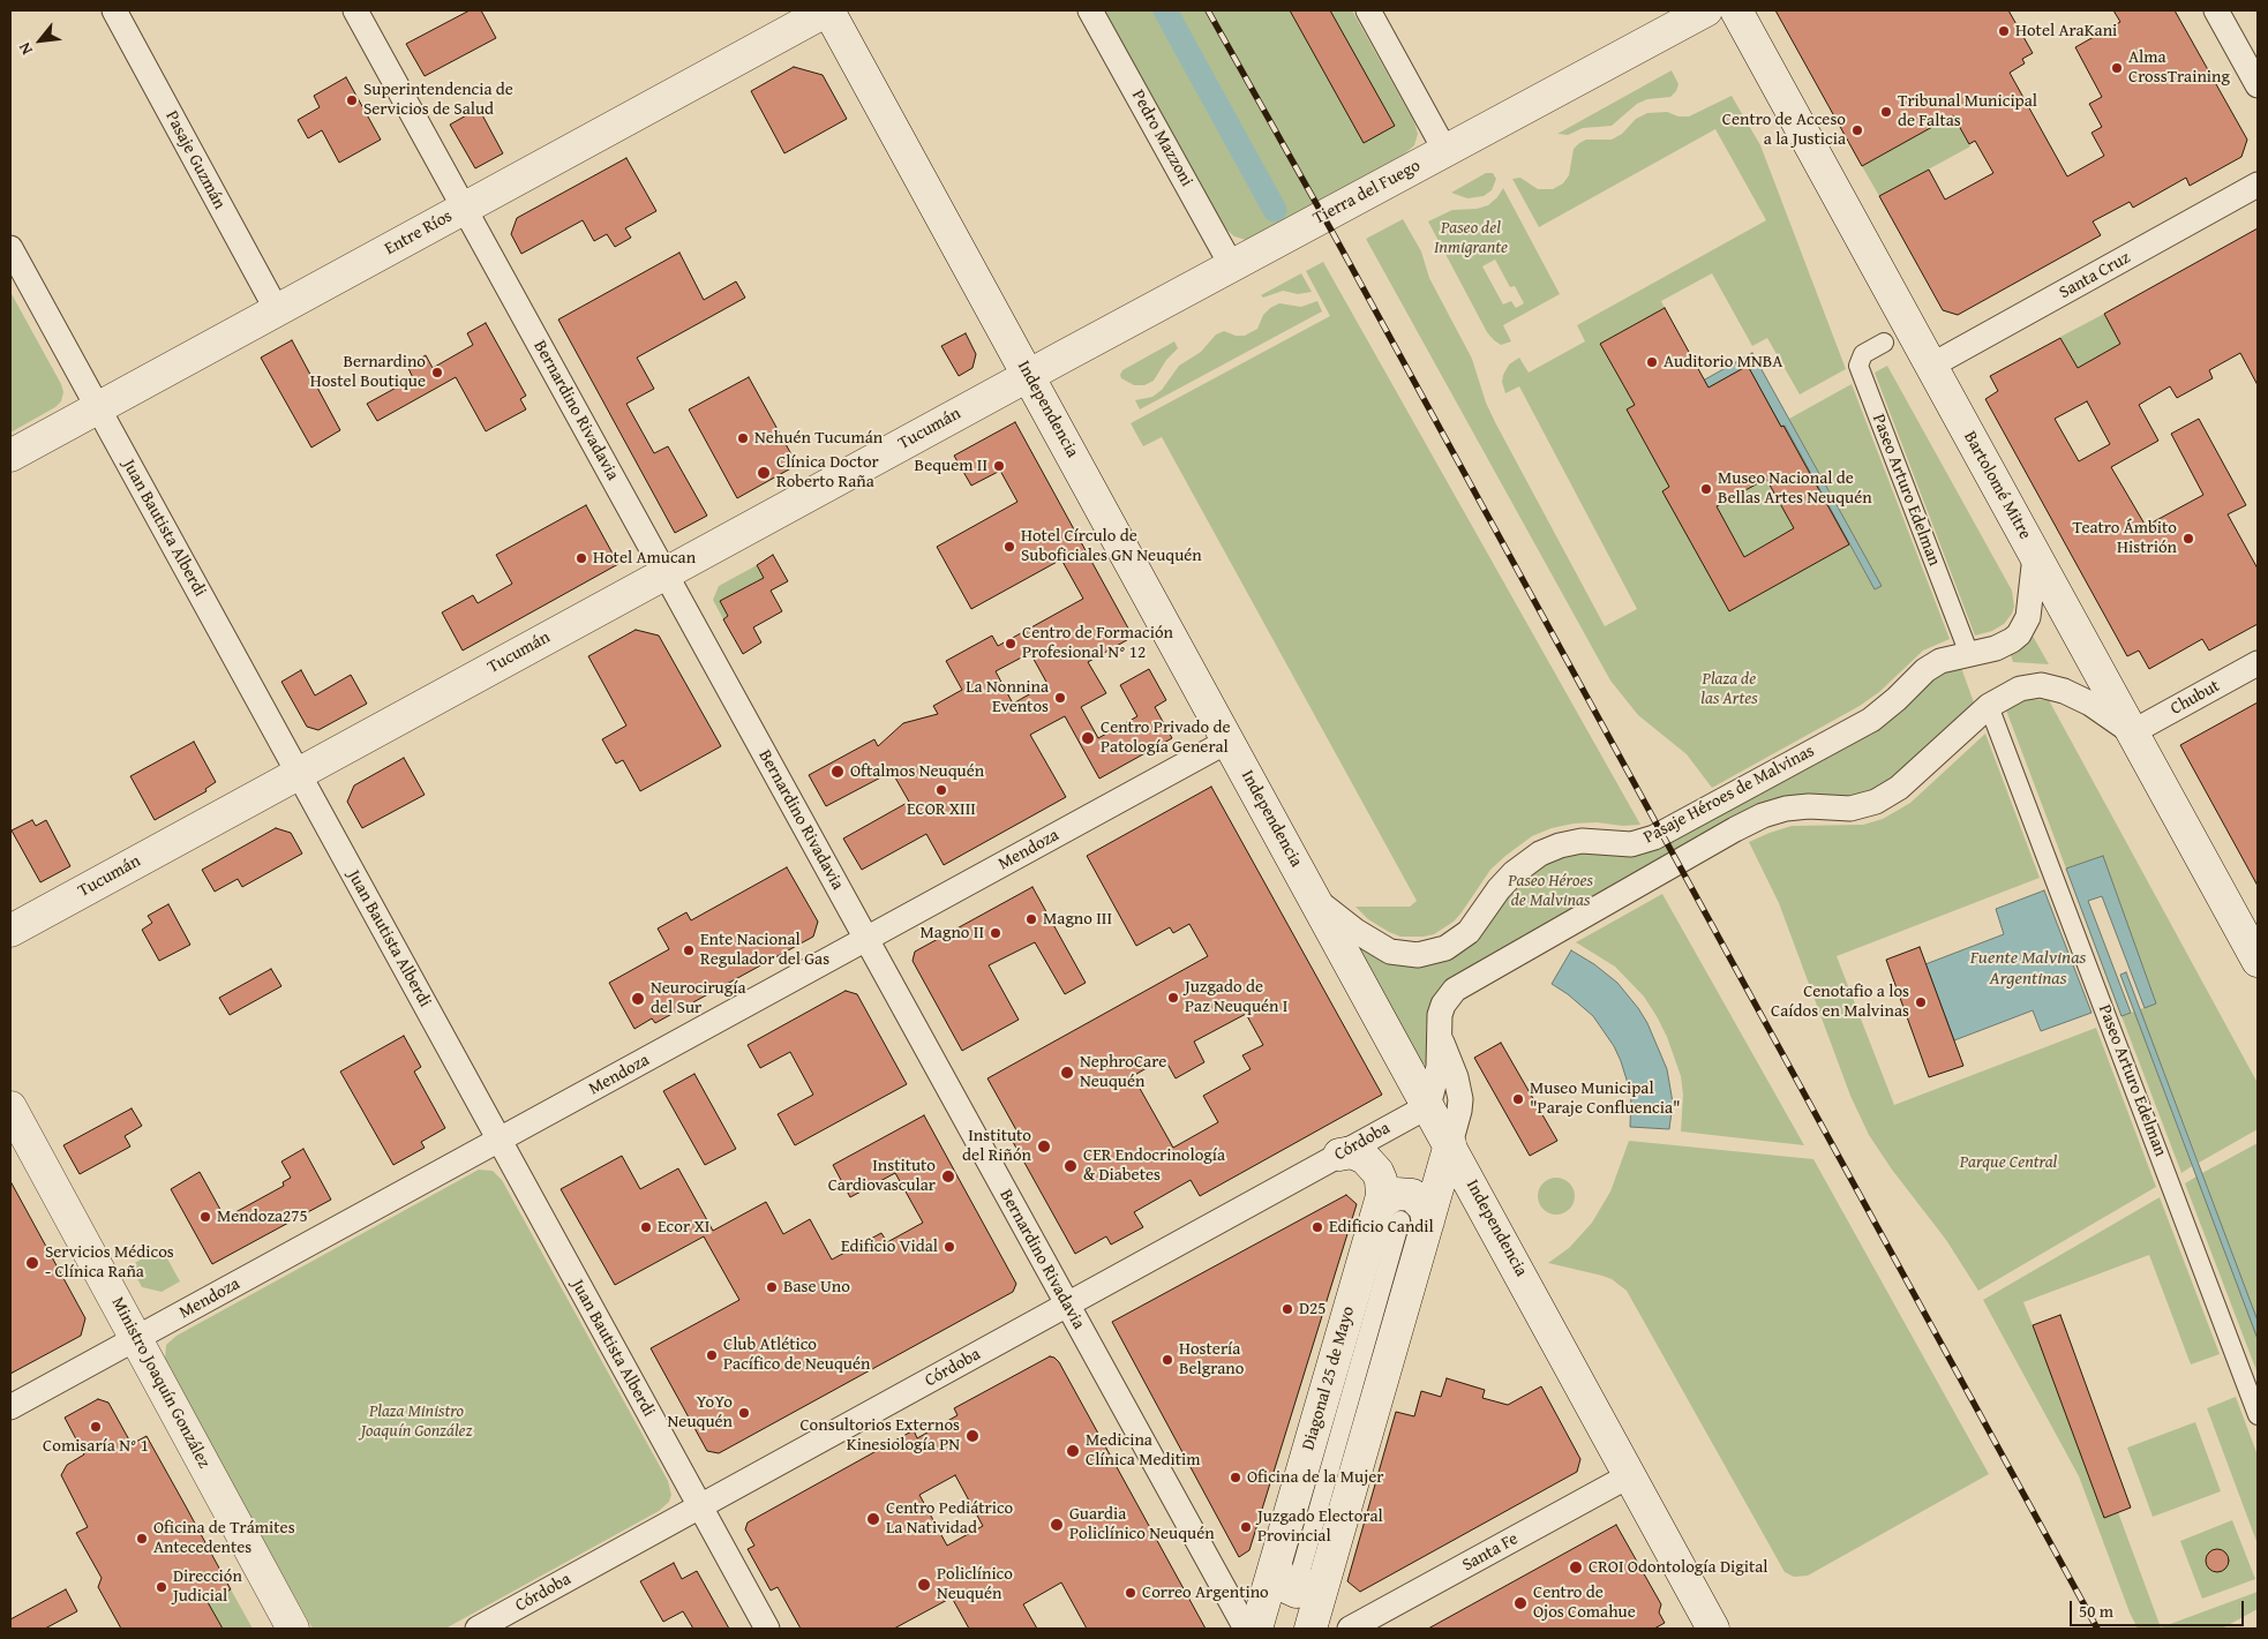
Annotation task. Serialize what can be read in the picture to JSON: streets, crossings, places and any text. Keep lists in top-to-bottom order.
{
  "streets": {
    "main road": [
      "Tierra del Fuego",
      "Entre Ríos",
      "Independencia",
      "Tucumán",
      "Bartolomé Mitre",
      "Diagonal 25 de Mayo",
      "Ministro Joaquín González"
    ],
    "street": [
      "Pedro Mazzoni",
      "Pasaje Guzmán",
      "Santa Cruz",
      "Bernardino Rivadavia",
      "Paseo Arturo Edelman",
      "Juan Bautista Alberdi",
      "Chubut",
      "Pasaje Héroes de Malvinas",
      "Mendoza",
      "Córdoba",
      "Santa Fe"
    ]
  },
  "crossings": [
    ["Pedro Mazzoni", "Tierra del Fuego"],
    ["Pasaje Guzmán", "Entre Ríos"],
    ["Tierra del Fuego", "Independencia"],
    ["Tierra del Fuego", "Tucumán"],
    ["Entre Ríos", "Independencia"],
    ["Entre Ríos", "Bernardino Rivadavia"],
    ["Entre Ríos", "Juan Bautista Alberdi"],
    ["Santa Cruz", "Bartolomé Mitre"],
    ["Independencia", "Tucumán"],
    ["Independencia", "Pasaje Héroes de Malvinas"],
    ["Independencia", "Mendoza"],
    ["Independencia", "Córdoba"],
    ["Independencia", "Diagonal 25 de Mayo"],
    ["Independencia", "Santa Fe"],
    ["Bernardino Rivadavia", "Tucumán"],
    ["Bernardino Rivadavia", "Mendoza"],
    ["Bernardino Rivadavia", "Córdoba"],
    ["Tucumán", "Juan Bautista Alberdi"],
    ["Bartolomé Mitre", "Chubut"],
    ["Bartolomé Mitre", "Pasaje Héroes de Malvinas"],
    ["Juan Bautista Alberdi", "Mendoza"],
    ["Juan Bautista Alberdi", "Córdoba"],
    ["Chubut", "Pasaje Héroes de Malvinas"],
    ["Pasaje Héroes de Malvinas", "Córdoba"],
    ["Pasaje Héroes de Malvinas", "Diagonal 25 de Mayo"],
    ["Mendoza", "Ministro Joaquín González"],
    ["Córdoba", "Diagonal 25 de Mayo"]
  ],
  "water": ["Fuente Malvinas Argentinas"],
  "parks": [
    "Paseo del Inmigrante",
    "Plaza de las Artes",
    "Paseo Héroes de Malvinas",
    "Parque Central",
    "Plaza Ministro Joaquín González"
  ],
  "places": [
    "Hotel AraKani",
    "Alma CrossTraining",
    "Superintendencia de Servicios de Salud",
    "Tribunal Municipal de Faltas",
    "Centro de Acceso a la Justicia",
    "Auditorio MNBA",
    "Bernardino Hostel Boutique",
    "Nehuén Tucumán",
    "Bequem II",
    "Clínica Doctor Roberto Raña",
    "Museo Nacional de Bellas Artes Neuquén",
    "Teatro Ámbito Histrión",
    "Hotel Círculo de Suboficiales GN Neuquén",
    "Hotel Amucan",
    "Centro de Formación Profesional N° 12",
    "La Nonnina Eventos",
    "Centro Privado de Patología General",
    "Oftalmos Neuquén",
    "ECOR XIII",
    "Magno III",
    "Magno II",
    "Ente Nacional Regulador del Gas",
    "Juzgado de Paz Neuquén I",
    "Neurocirugía del Sur",
    "Cenotafio a los Caídos en Malvinas",
    "NephroCare Neuquén",
    "Museo Municipal \"Paraje Confluencia\"",
    "Instituto del Riñón",
    "CER Endocrinología & Diabetes",
    "Instituto Cardiovascular",
    "Mendoza275",
    "Ecor XI",
    "Edificio Candil",
    "Edificio Vidal",
    "Servicios Médicos - Clínica Raña",
    "Base Uno",
    "D25",
    "Club Atlético Pacífico de Neuquén",
    "Hostería Belgrano",
    "YoYo Neuquén",
    "Comisaría N° 1",
    "Consultorios Externos Kinesiología PN",
    "Medicina Clínica Meditim",
    "Oficina de la Mujer",
    "Centro Pediátrico La Natividad",
    "Guardia Policlínico Neuquén",
    "Juzgado Electoral Provincial",
    "Oficina de Trámites Antecedentes",
    "CROI Odontología Digital",
    "Policlínico Neuquén",
    "Dirección Judicial",
    "Correo Argentino",
    "Centro de Ojos Comahue"
  ],
  "scale_bar": "50 m",
  "north": "bottom left"
}
